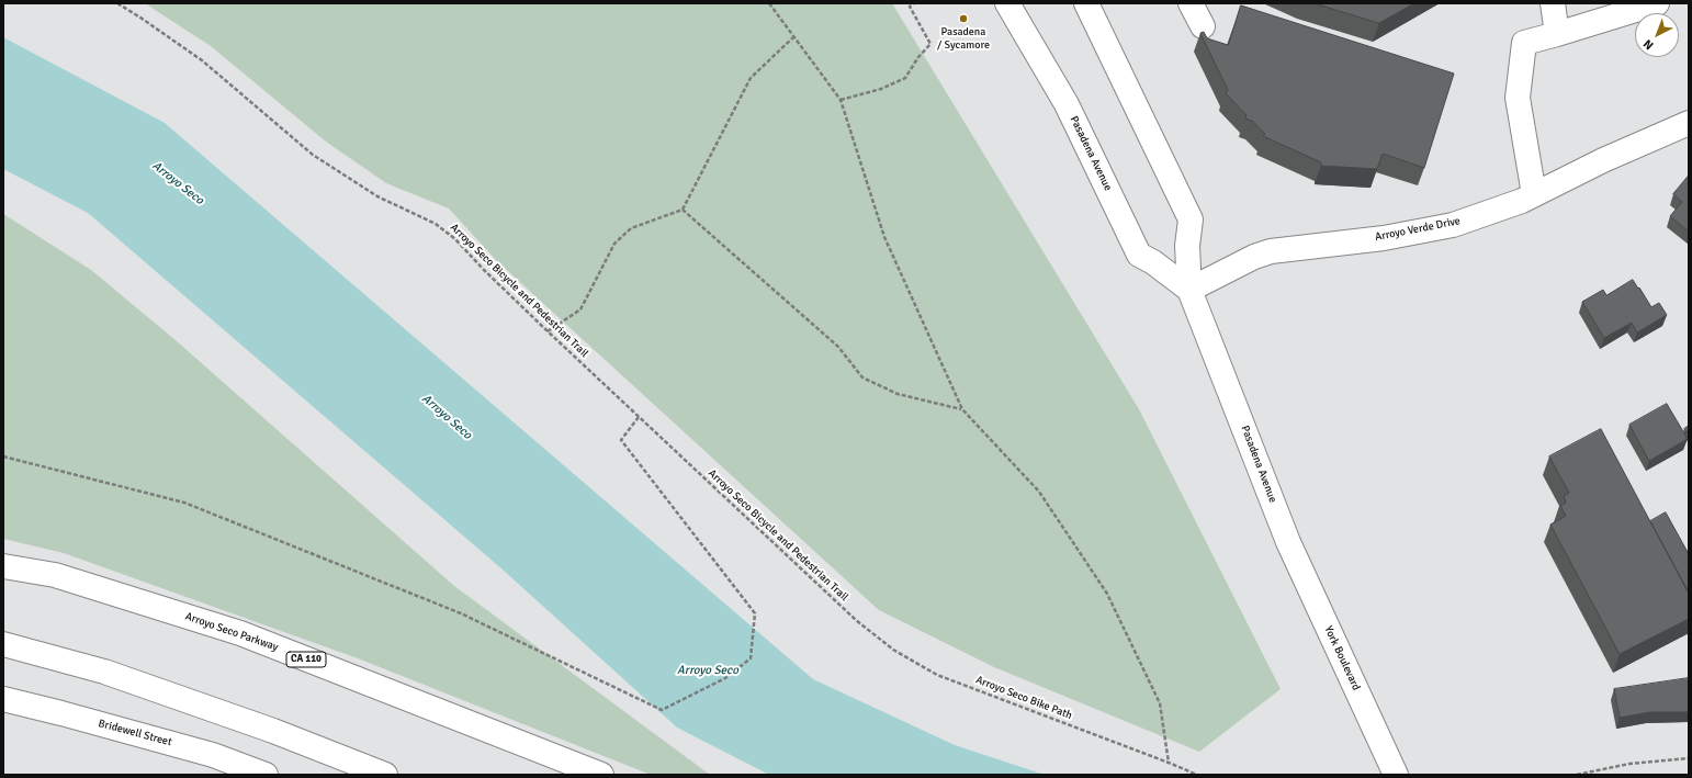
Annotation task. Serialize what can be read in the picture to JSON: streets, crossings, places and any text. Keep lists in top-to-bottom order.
{
  "streets": {
    "main road": [
      "Pasadena Avenue",
      "Arroyo Verde Drive",
      "Arroyo Seco Parkway",
      "York Boulevard",
      "CA 110",
      "Bridewell Street"
    ],
    "path": ["Arroyo Seco Bicycle and Pedestrian Trail", "Arroyo Seco Bike Path"]
  },
  "crossings": [
    ["Pasadena Avenue", "Arroyo Verde Drive"],
    ["Pasadena Avenue", "York Boulevard"],
    ["Arroyo Seco Bicycle and Pedestrian Trail", "Arroyo Seco Bike Path"]
  ],
  "water": ["Arroyo Seco"],
  "places": ["Pasadena / Sycamore"],
  "north": "bottom left"
}
